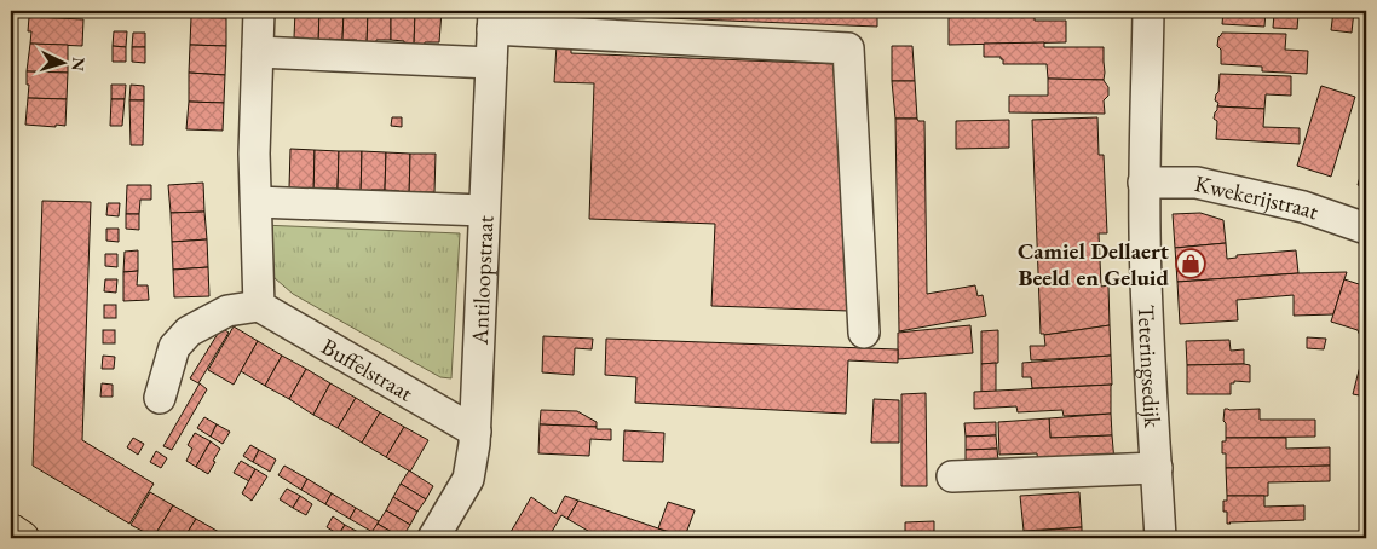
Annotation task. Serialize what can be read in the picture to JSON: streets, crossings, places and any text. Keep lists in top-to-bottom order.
{
  "streets": {
    "street": [
      "Kwekerijstraat",
      "Antiloopstraat",
      "Teteringsedijk",
      "Buffelstraat"
    ]
  },
  "crossings": [
    ["Kwekerijstraat", "Teteringsedijk"],
    ["Antiloopstraat", "Buffelstraat"]
  ],
  "places": {
    "shop": ["Camiel Dellaert Beeld en Geluid"]
  },
  "north": "right"
}
